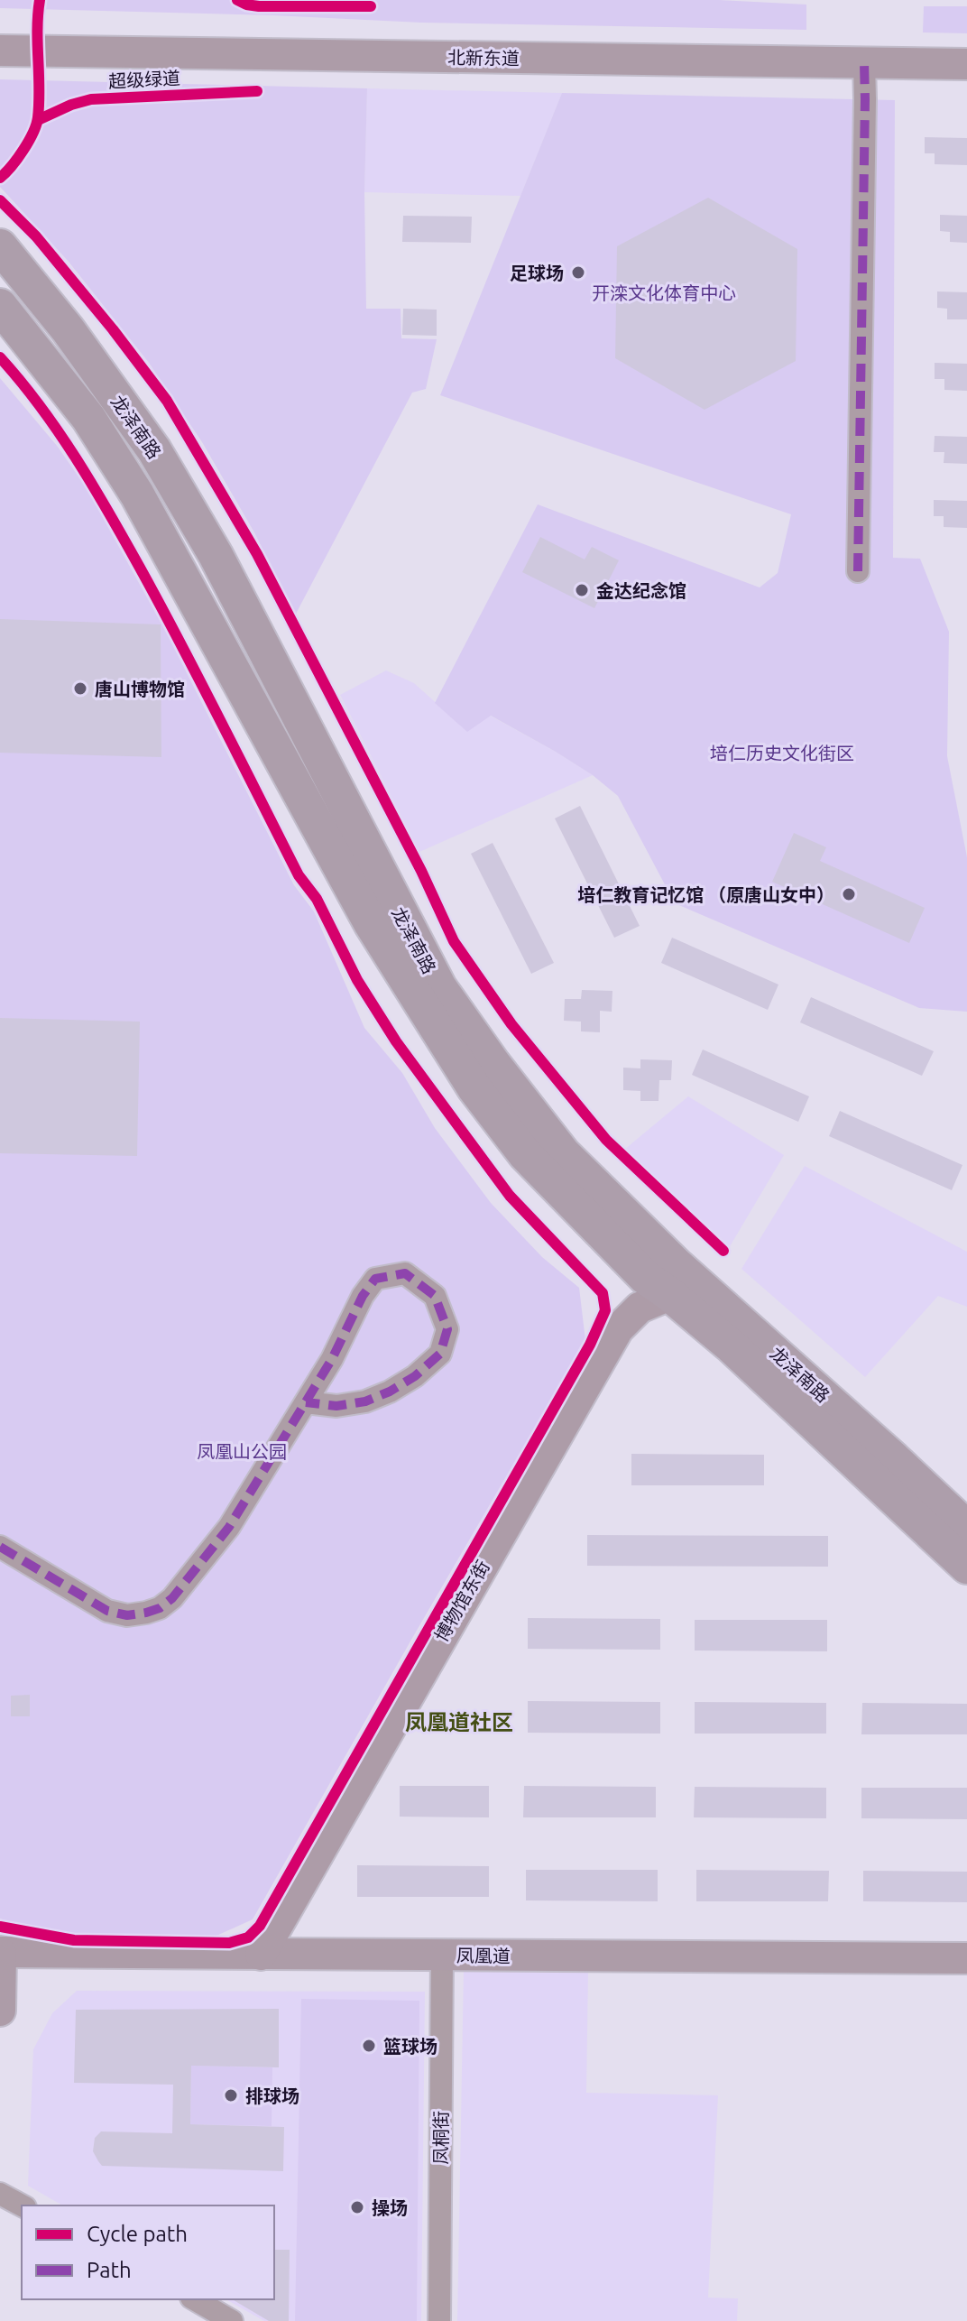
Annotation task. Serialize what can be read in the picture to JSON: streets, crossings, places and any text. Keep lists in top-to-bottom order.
{
  "streets": {
    "main road": ["龙泽南路"],
    "street": [
      "北新东道",
      "博物馆东街",
      "凤凰道",
      "凤桐街"
    ],
    "cycle path": ["超级绿道"]
  },
  "crossings": [
    ["龙泽南路", "博物馆东街"],
    ["博物馆东街", "凤凰道"],
    ["凤凰道", "凤桐街"]
  ],
  "districts": ["凤凰道社区"],
  "parks": ["开滦文化体育中心", "培仁历史文化街区", "凤凰山公园"],
  "places": [
    "足球场",
    "金达纪念馆",
    "唐山博物馆",
    "培仁教育记忆馆 （原唐山女中）",
    "篮球场",
    "排球场",
    "操场"
  ],
  "legend": ["Cycle path", "Path"]
}
